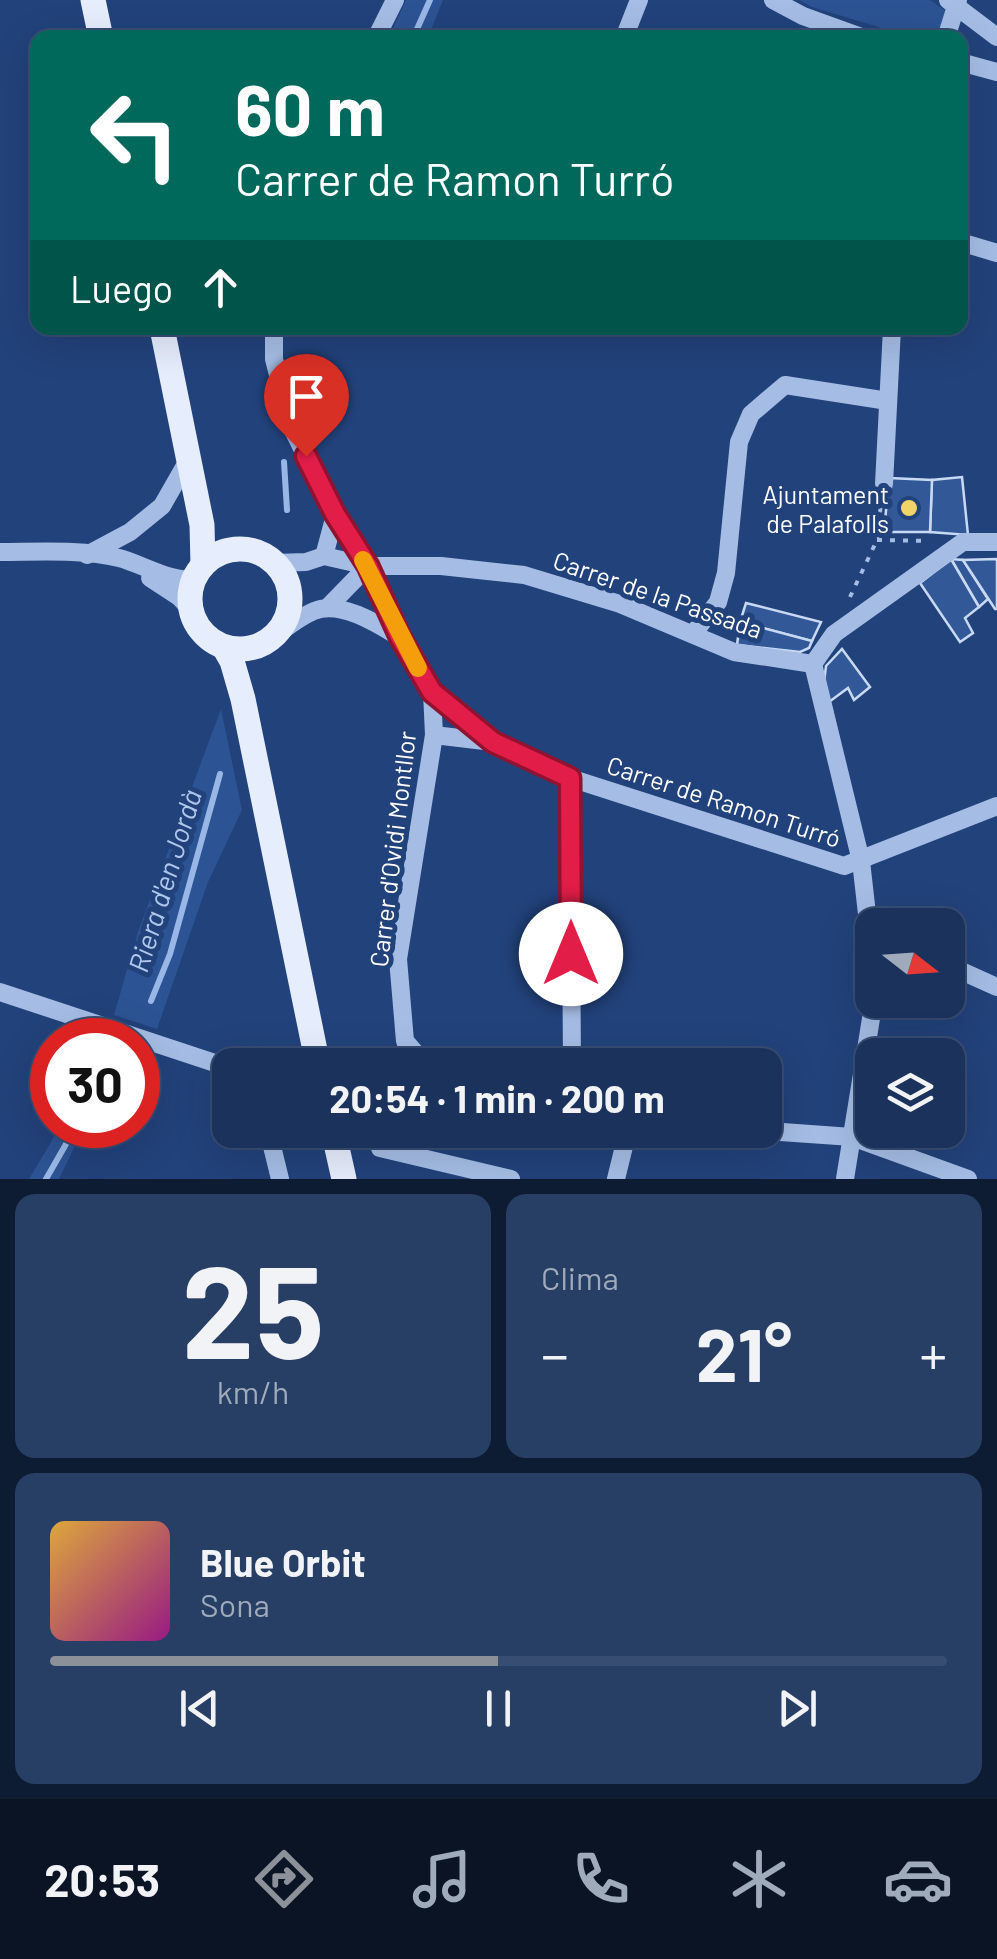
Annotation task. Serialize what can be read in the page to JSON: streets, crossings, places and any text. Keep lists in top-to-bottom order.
{
  "streets": {
    "street": ["Carrer de la Passada", "Carrer de Ramon Turró", "Carrer d'Ovidi Montllor"]
  },
  "crossings": [
    ["Carrer de la Passada", "Carrer de Ramon Turró"],
    ["Carrer de Ramon Turró", "Carrer d'Ovidi Montllor"]
  ],
  "water": ["Riera d'en Jordà"],
  "places": ["Ajuntament de Palafolls"],
  "north": "right",
  "page": {
    "turn": ["60 m", "Carrer de Ramon Turró"],
    "then": "Luego",
    "limit": "30",
    "trip": "20:54 · 1 min · 200 m",
    "tile": [
      ["25", "km/h"],
      "Clima"
    ],
    "heat": ["−", "21°", "+"],
    "song": ["Blue Orbit", "Sona"],
    "tabs": "20:53"
  }
}
